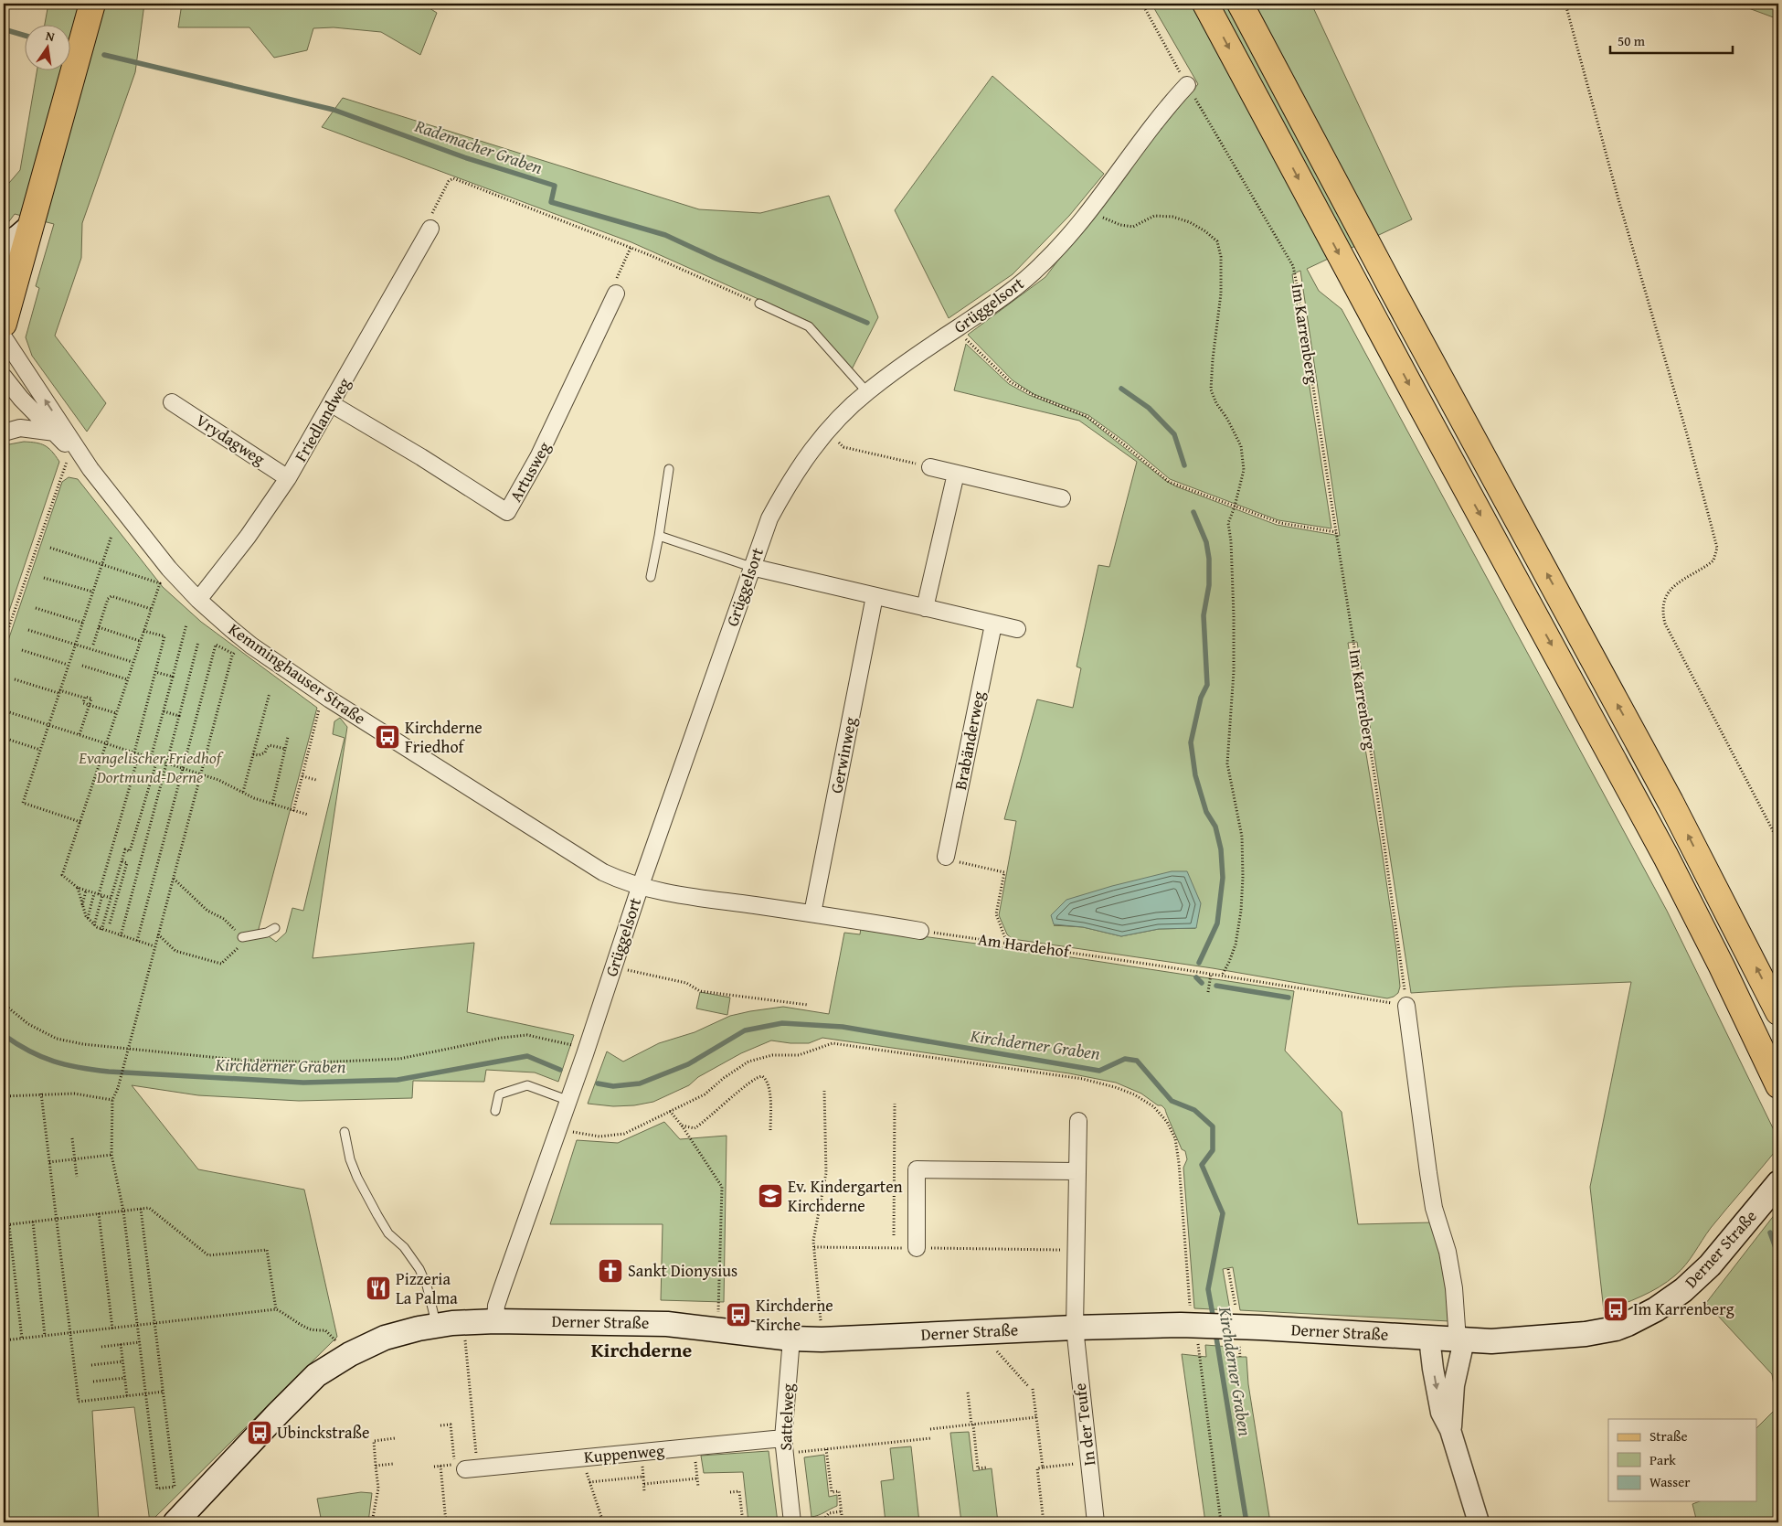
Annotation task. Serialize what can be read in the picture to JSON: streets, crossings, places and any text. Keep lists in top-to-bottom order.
{
  "streets": {
    "main road": ["Derner Straße"],
    "street": [
      "Grüggelsort",
      "Friedlandweg",
      "Vrydagweg",
      "Artusweg",
      "Kemminghauser Straße",
      "Brabänderweg",
      "Gerwinweg",
      "Sattelweg",
      "In der Teufe",
      "Kuppenweg"
    ],
    "path": ["Im Karrenberg", "Am Hardehof"]
  },
  "crossings": [
    ["Grüggelsort", "Im Karrenberg"],
    ["Grüggelsort", "Kemminghauser Straße"],
    ["Grüggelsort", "Derner Straße"],
    ["Im Karrenberg", "Am Hardehof"],
    ["Friedlandweg", "Vrydagweg"],
    ["Friedlandweg", "Artusweg"],
    ["Friedlandweg", "Kemminghauser Straße"],
    ["Derner Straße", "Sattelweg"],
    ["Derner Straße", "In der Teufe"],
    ["Sattelweg", "Kuppenweg"]
  ],
  "districts": ["Kirchderne"],
  "water": ["Rademacher Graben", "Kirchderner Graben"],
  "parks": ["Evangelischer Friedhof Dortmund-Derne"],
  "places": {
    "bus stop": [
      "Kirchderne Friedhof",
      "Im Karrenberg",
      "Kirchderne Kirche",
      "Ubinckstraße"
    ],
    "school or university": ["Ev. Kindergarten Kirchderne"],
    "church": ["Sankt Dionysius"],
    "restaurant": ["Pizzeria La Palma"]
  },
  "legend": ["Straße", "Park", "Wasser"],
  "scale_bar": "50 m",
  "north": "top"
}
